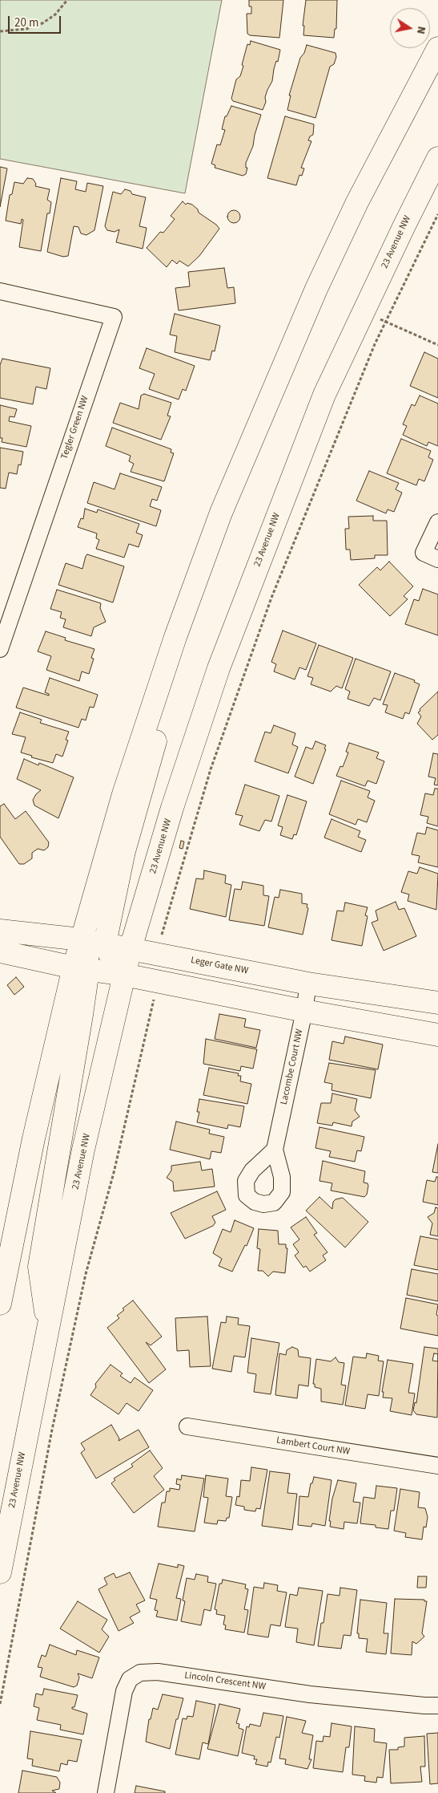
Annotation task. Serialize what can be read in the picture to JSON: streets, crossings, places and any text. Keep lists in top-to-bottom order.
{
  "streets": {
    "main road": ["23 Avenue NW", "Leger Gate NW"],
    "street": [
      "Tegler Green NW",
      "Lacombe Court NW",
      "Lambert Court NW",
      "Lincoln Crescent NW"
    ]
  },
  "crossings": [
    ["23 Avenue NW", "Leger Gate NW"],
    ["Leger Gate NW", "Lacombe Court NW"]
  ],
  "scale_bar": "20 m",
  "north": "right"
}
